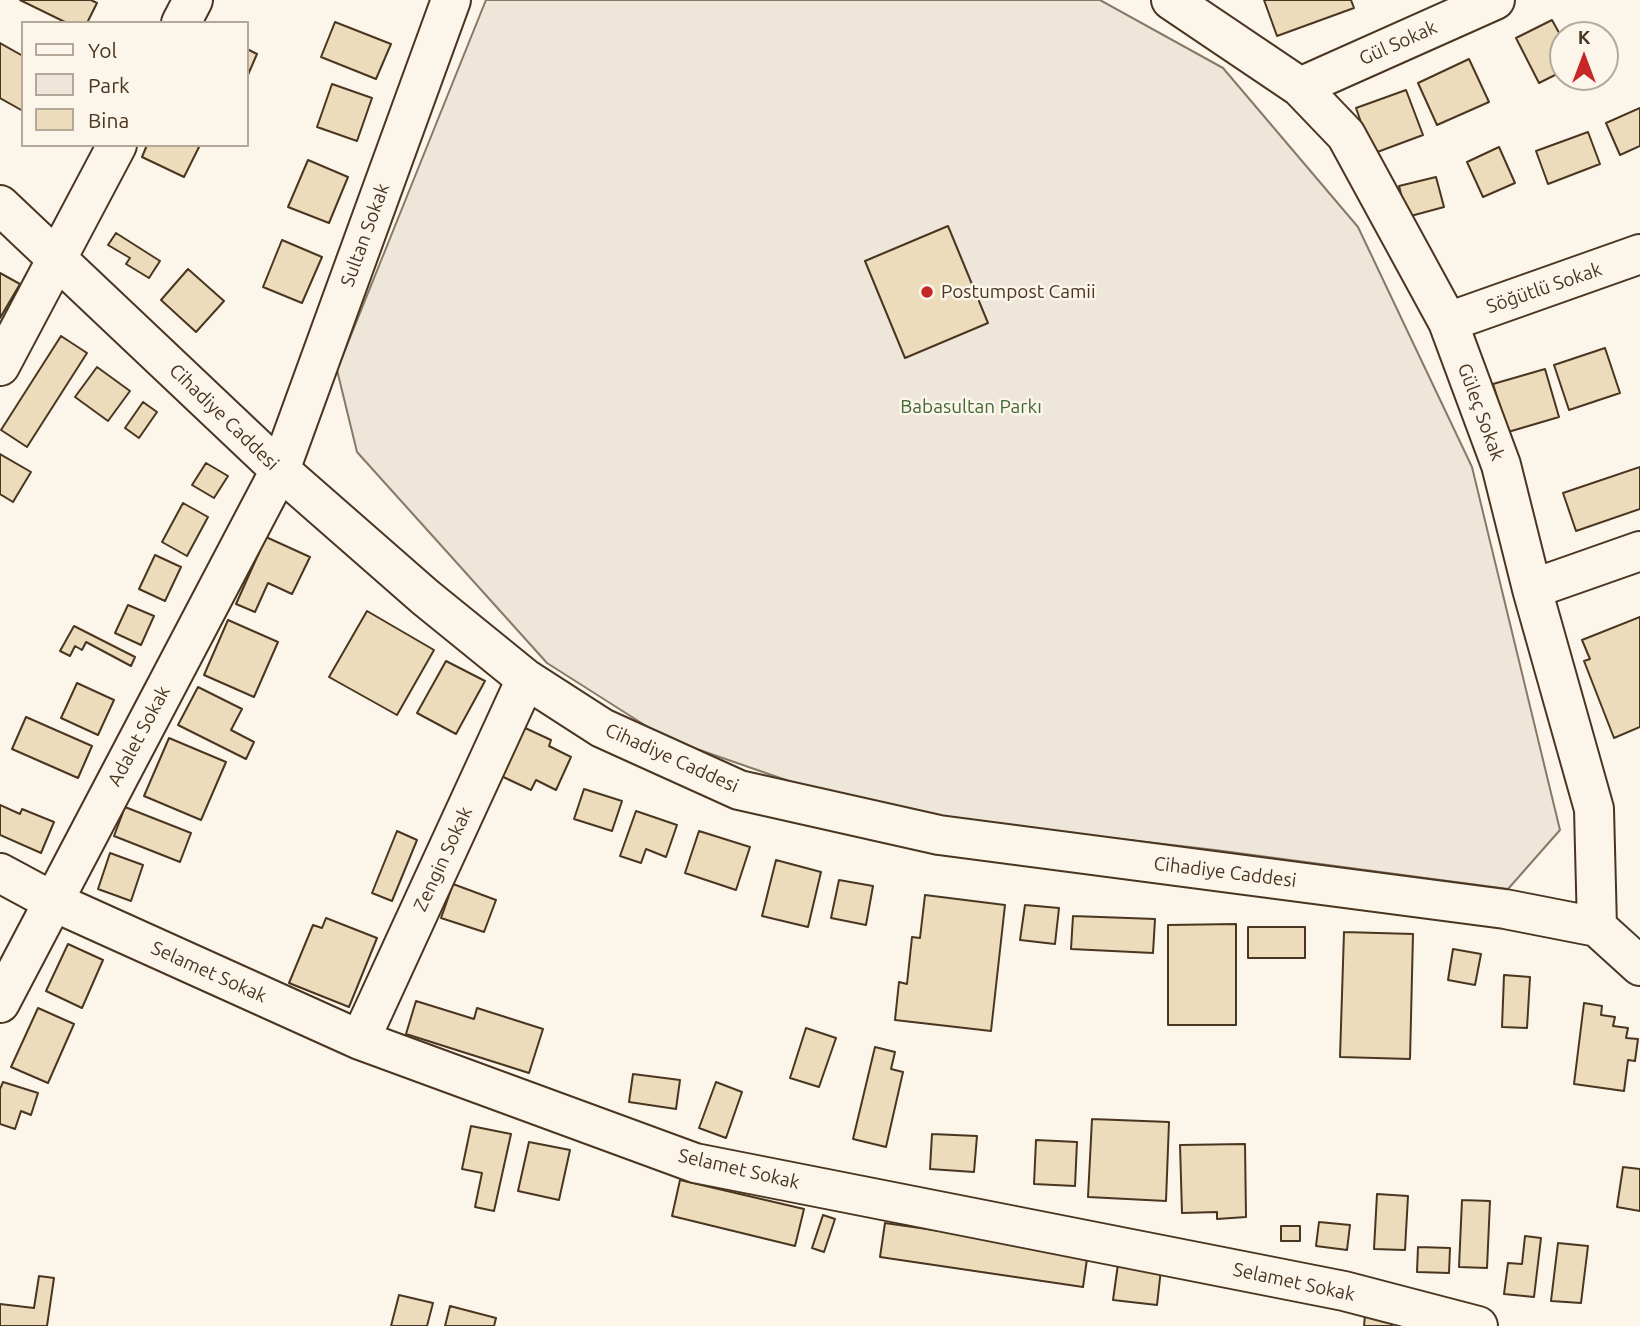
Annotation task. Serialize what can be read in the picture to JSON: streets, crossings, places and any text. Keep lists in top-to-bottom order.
{
  "streets": {
    "street": [
      "Gül Sokak",
      "Sultan Sokak",
      "Söğütlü Sokak",
      "Güleç Sokak",
      "Cihadiye Caddesi",
      "Adalet Sokak",
      "Zengin Sokak",
      "Selamet Sokak"
    ]
  },
  "crossings": [
    ["Gül Sokak", "Güleç Sokak"],
    ["Sultan Sokak", "Cihadiye Caddesi"],
    ["Sultan Sokak", "Adalet Sokak"],
    ["Söğütlü Sokak", "Güleç Sokak"],
    ["Güleç Sokak", "Cihadiye Caddesi"],
    ["Cihadiye Caddesi", "Adalet Sokak"],
    ["Cihadiye Caddesi", "Zengin Sokak"],
    ["Adalet Sokak", "Selamet Sokak"],
    ["Zengin Sokak", "Selamet Sokak"]
  ],
  "parks": ["Babasultan Parkı"],
  "places": ["Postumpost Camii"],
  "legend": ["Yol", "Park", "Bina"],
  "north": "top"
}
